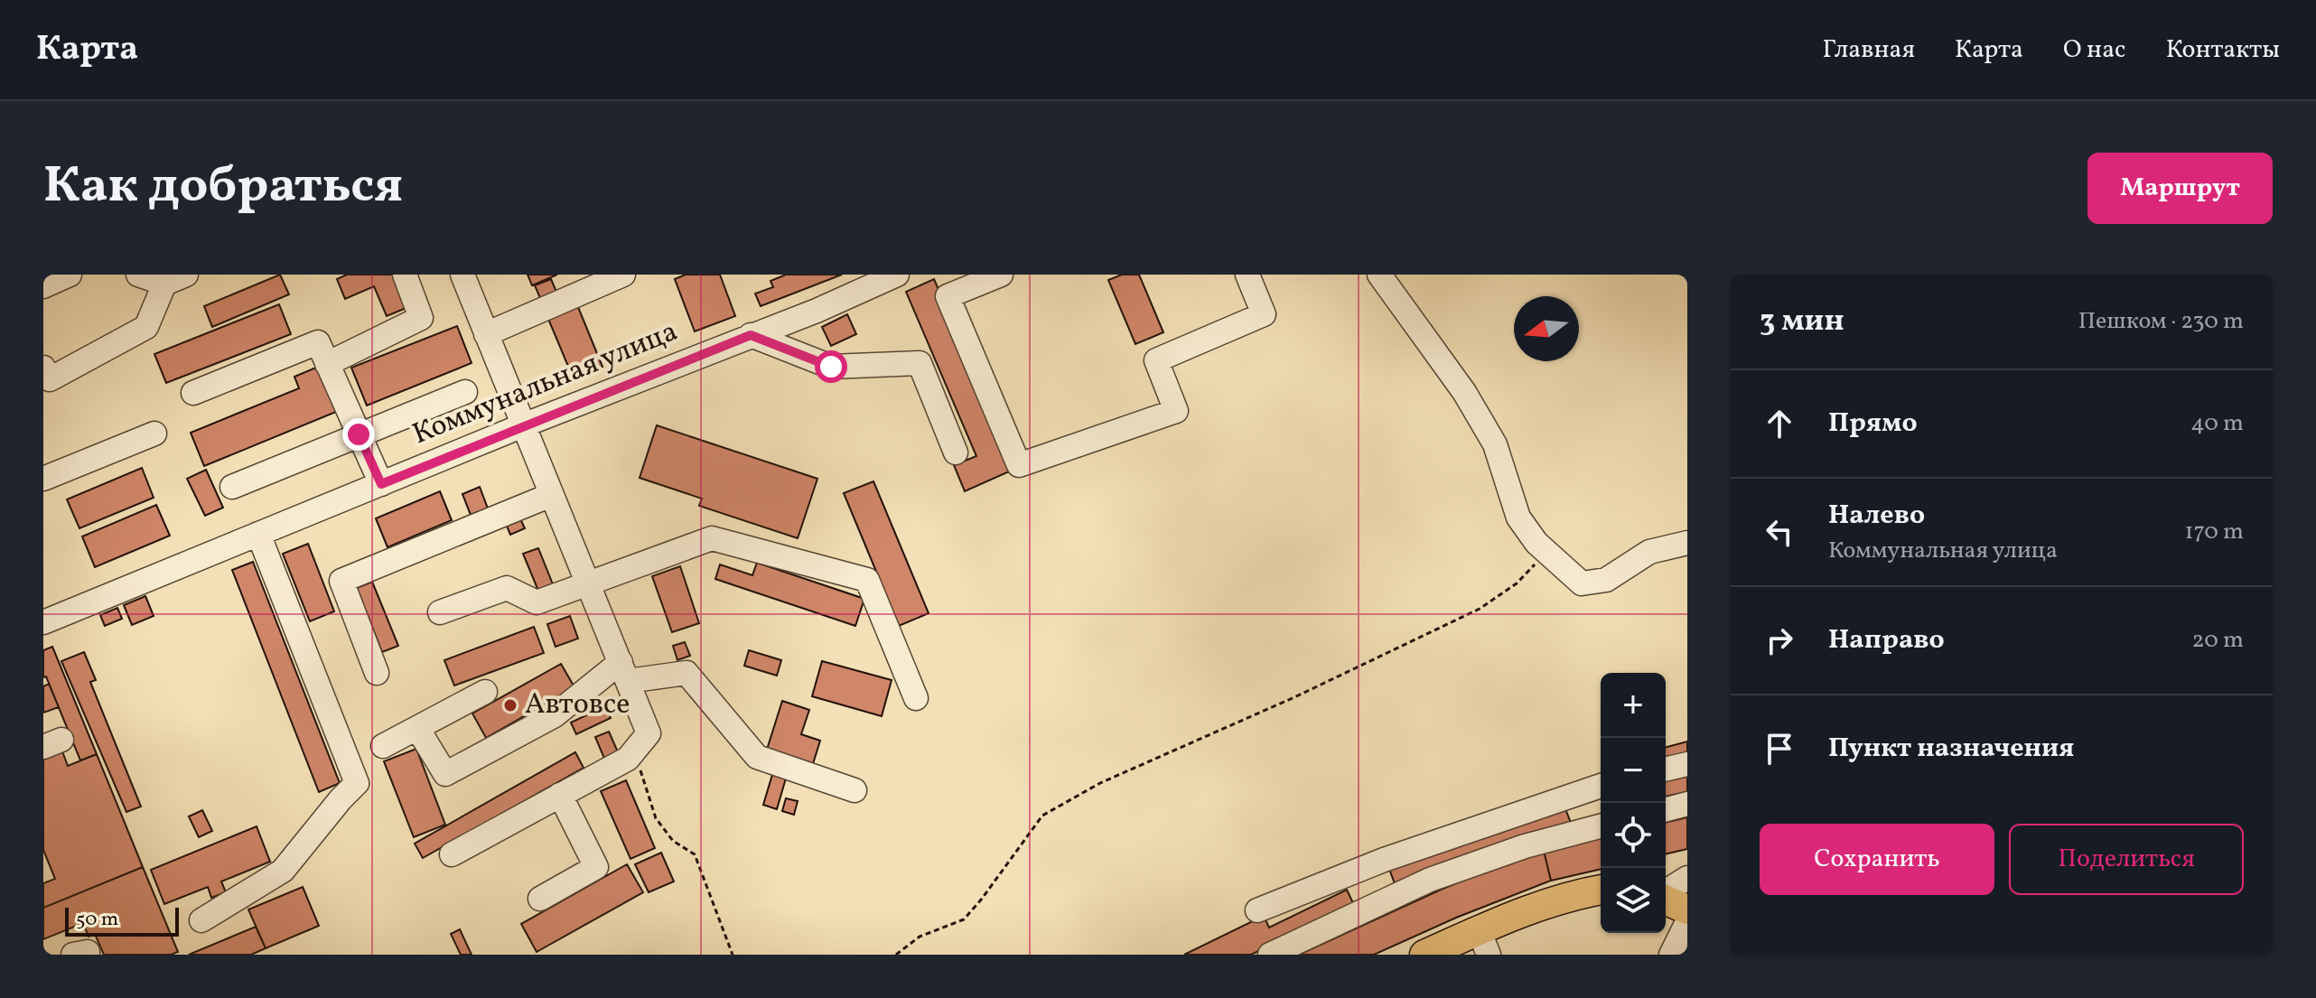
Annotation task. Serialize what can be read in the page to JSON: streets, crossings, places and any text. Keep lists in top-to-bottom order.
{
  "streets": {
    "street": ["Коммунальная улица"]
  },
  "places": ["Автовсе"],
  "scale_bar": "50 m",
  "north": "left",
  "page": {
    "header": "Карта",
    "nav": [
      "Главная",
      "Карта",
      "О нас",
      "Контакты"
    ],
    "title": "Как добраться",
    "buttons": [
      "Маршрут",
      ["Сохранить", "Поделиться"]
    ],
    "heading": ["3 мин", "Пешком · 230 m"],
    "list": [
      ["Прямо", "40 m"],
      ["Налево", "Коммунальная улица", "170 m"],
      ["Направо", "20 m"],
      "Пункт назначения"
    ],
    "map_buttons": ["+", "−"],
    "scale": "50 m"
  }
}
